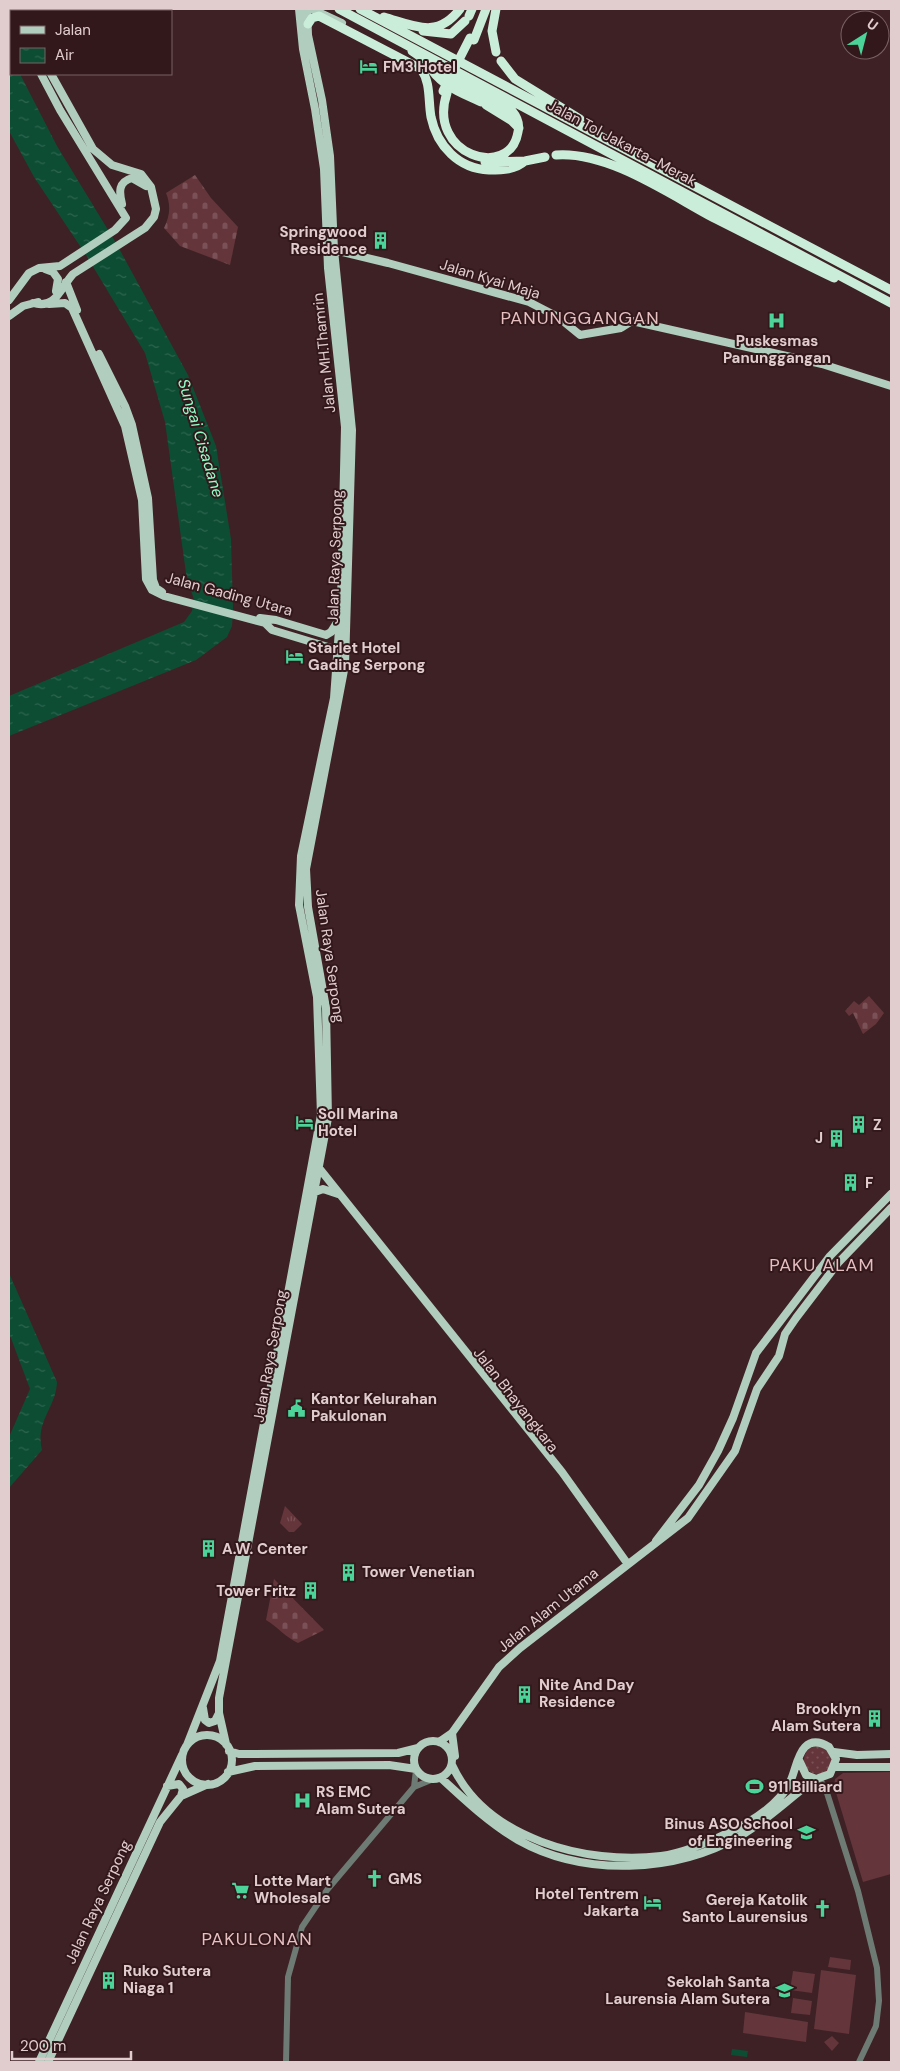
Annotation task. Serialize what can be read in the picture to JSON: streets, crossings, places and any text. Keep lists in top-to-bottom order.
{
  "streets": {
    "highway": ["Jalan Tol Jakarta–Merak"],
    "main road": [
      "Jalan Kyai Maja",
      "Jalan MH.Thamrin",
      "Jalan Raya Serpong",
      "Jalan Gading Utara",
      "Jalan Bhayangkara",
      "Jalan Alam Utama"
    ]
  },
  "crossings": [
    ["Jalan Kyai Maja", "Jalan Raya Serpong"],
    ["Jalan MH.Thamrin", "Jalan Raya Serpong"],
    ["Jalan MH.Thamrin", "Jalan Gading Utara"],
    ["Jalan Raya Serpong", "Jalan Gading Utara"],
    ["Jalan Raya Serpong", "Jalan Bhayangkara"],
    ["Jalan Bhayangkara", "Jalan Alam Utama"]
  ],
  "districts": ["PANUNGGANGAN", "PAKU ALAM", "PAKULONAN"],
  "water": ["Sungai Cisadane"],
  "places": {
    "hotel": [
      "FM3 Hotel",
      "Starlet Hotel Gading Serpong",
      "Soll Marina Hotel",
      "Hotel Tentrem Jakarta"
    ],
    "building": [
      "Springwood Residence",
      "Z",
      "J",
      "F",
      "A.W. Center",
      "Tower Venetian",
      "Tower Fritz",
      "Nite And Day Residence",
      "Brooklyn Alam Sutera",
      "Ruko Sutera Niaga 1"
    ],
    "hospital": ["Puskesmas Panunggangan", "RS EMC Alam Sutera"],
    "public building": ["Kantor Kelurahan Pakulonan"],
    "sports": ["911 Billiard"],
    "school or university": ["Binus ASO School of Engineering", "Sekolah Santa Laurensia Alam Sutera"],
    "church": ["GMS", "Gereja Katolik Santo Laurensius"],
    "supermarket": ["Lotte Mart Wholesale"]
  },
  "legend": ["Jalan", "Air"],
  "scale_bar": "200 m",
  "north": "top right"
}
